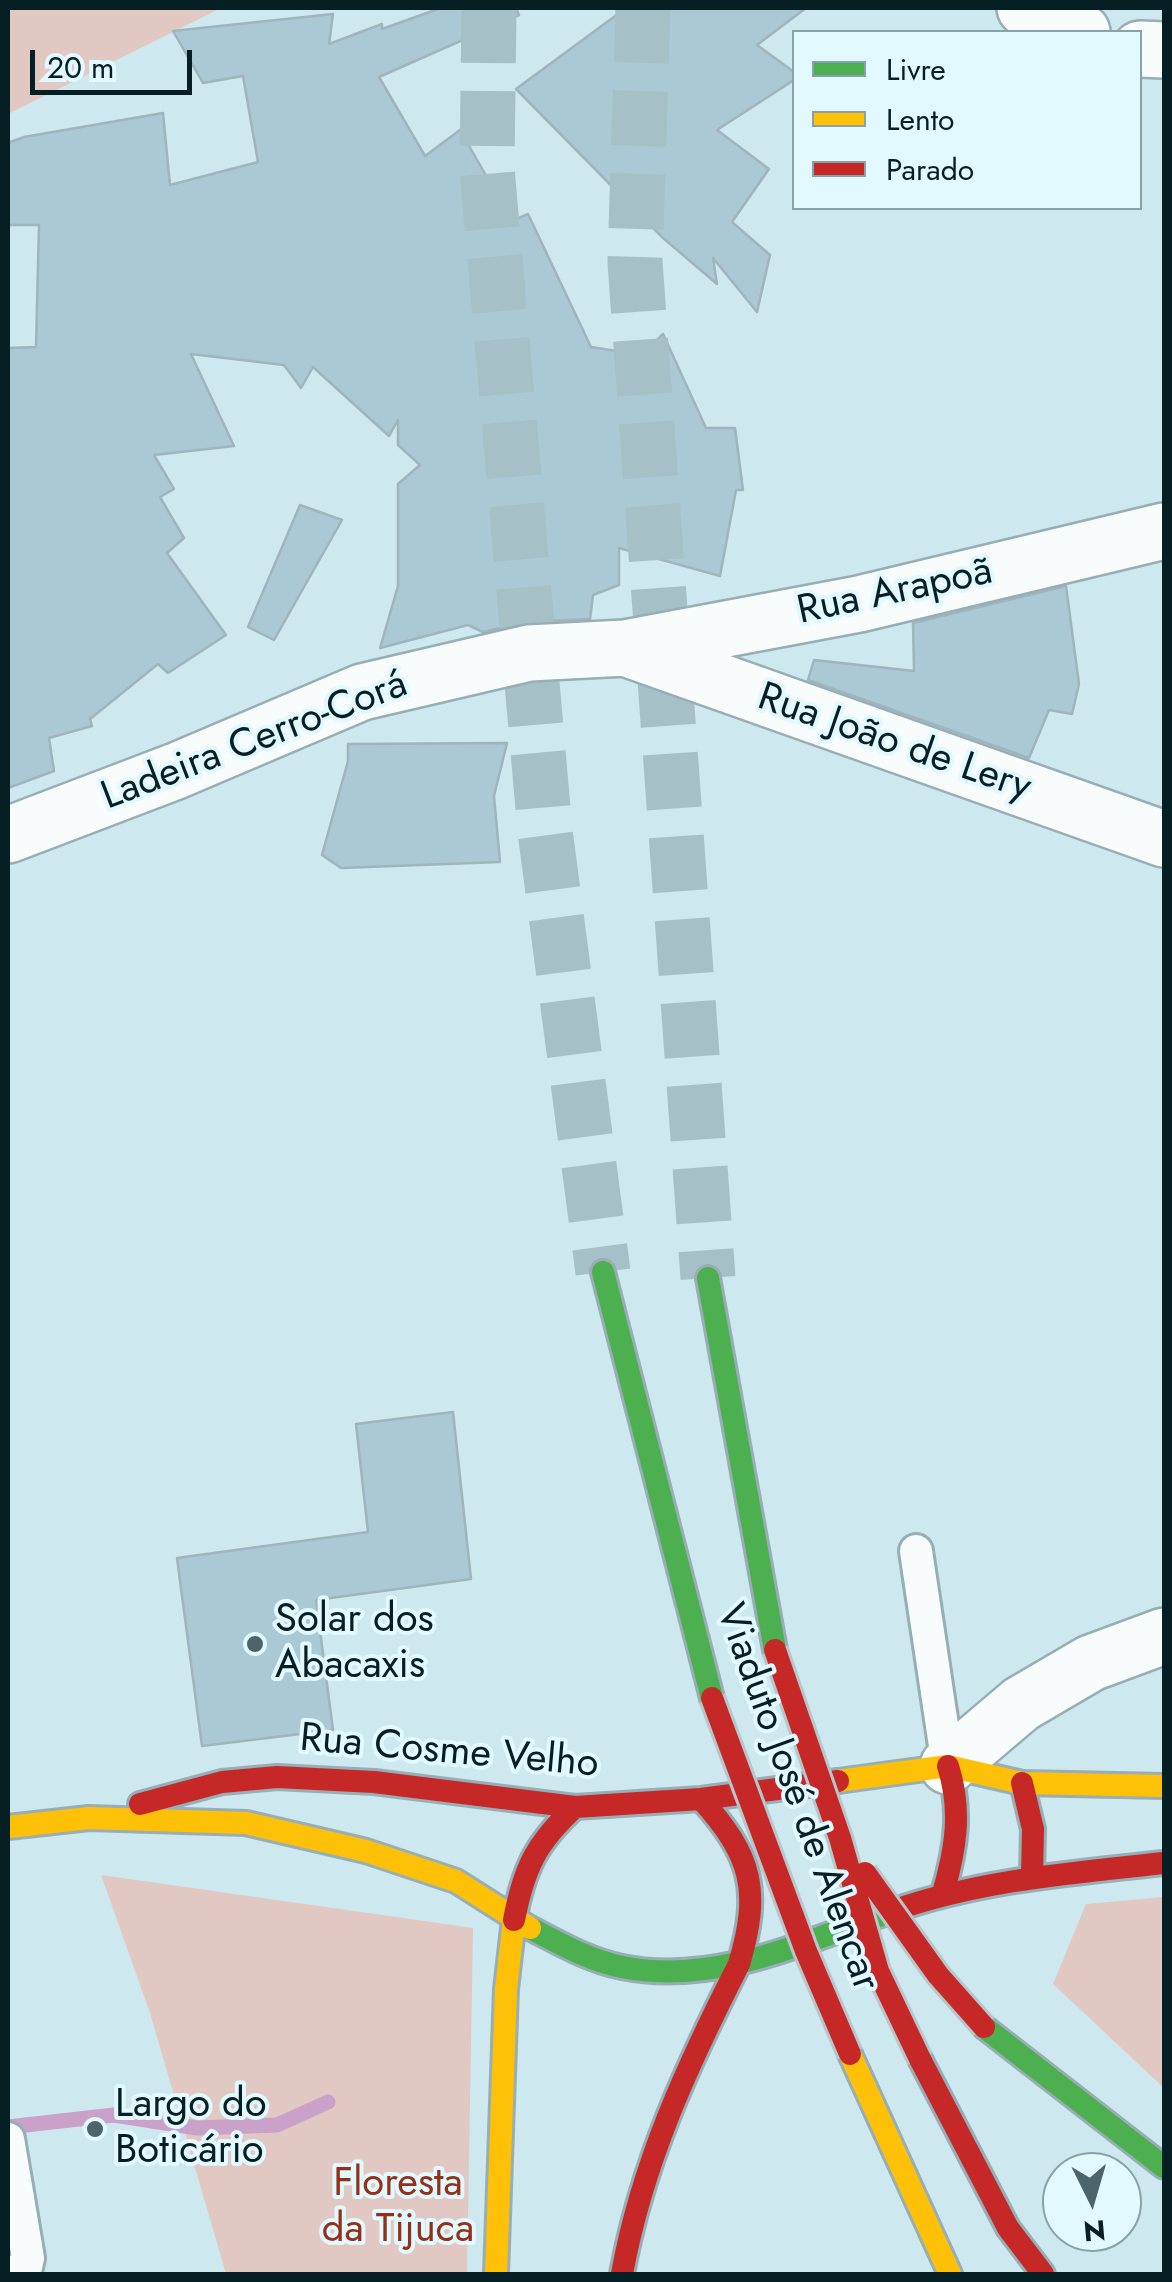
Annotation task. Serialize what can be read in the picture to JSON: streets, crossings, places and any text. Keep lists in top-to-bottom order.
{
  "streets": {
    "main road": ["Rua Cosme Velho", "Viaduto José de Alencar"],
    "street": ["Rua Arapoã", "Ladeira Cerro-Corá", "Rua João de Lery"]
  },
  "crossings": [
    ["Rua Arapoã", "Ladeira Cerro-Corá"],
    ["Rua Arapoã", "Rua João de Lery"],
    ["Ladeira Cerro-Corá", "Rua João de Lery"]
  ],
  "parks": ["Floresta da Tijuca"],
  "places": ["Solar dos Abacaxis", "Largo do Boticário"],
  "legend": ["Livre", "Lento", "Parado"],
  "scale_bar": "20 m",
  "north": "bottom"
}
